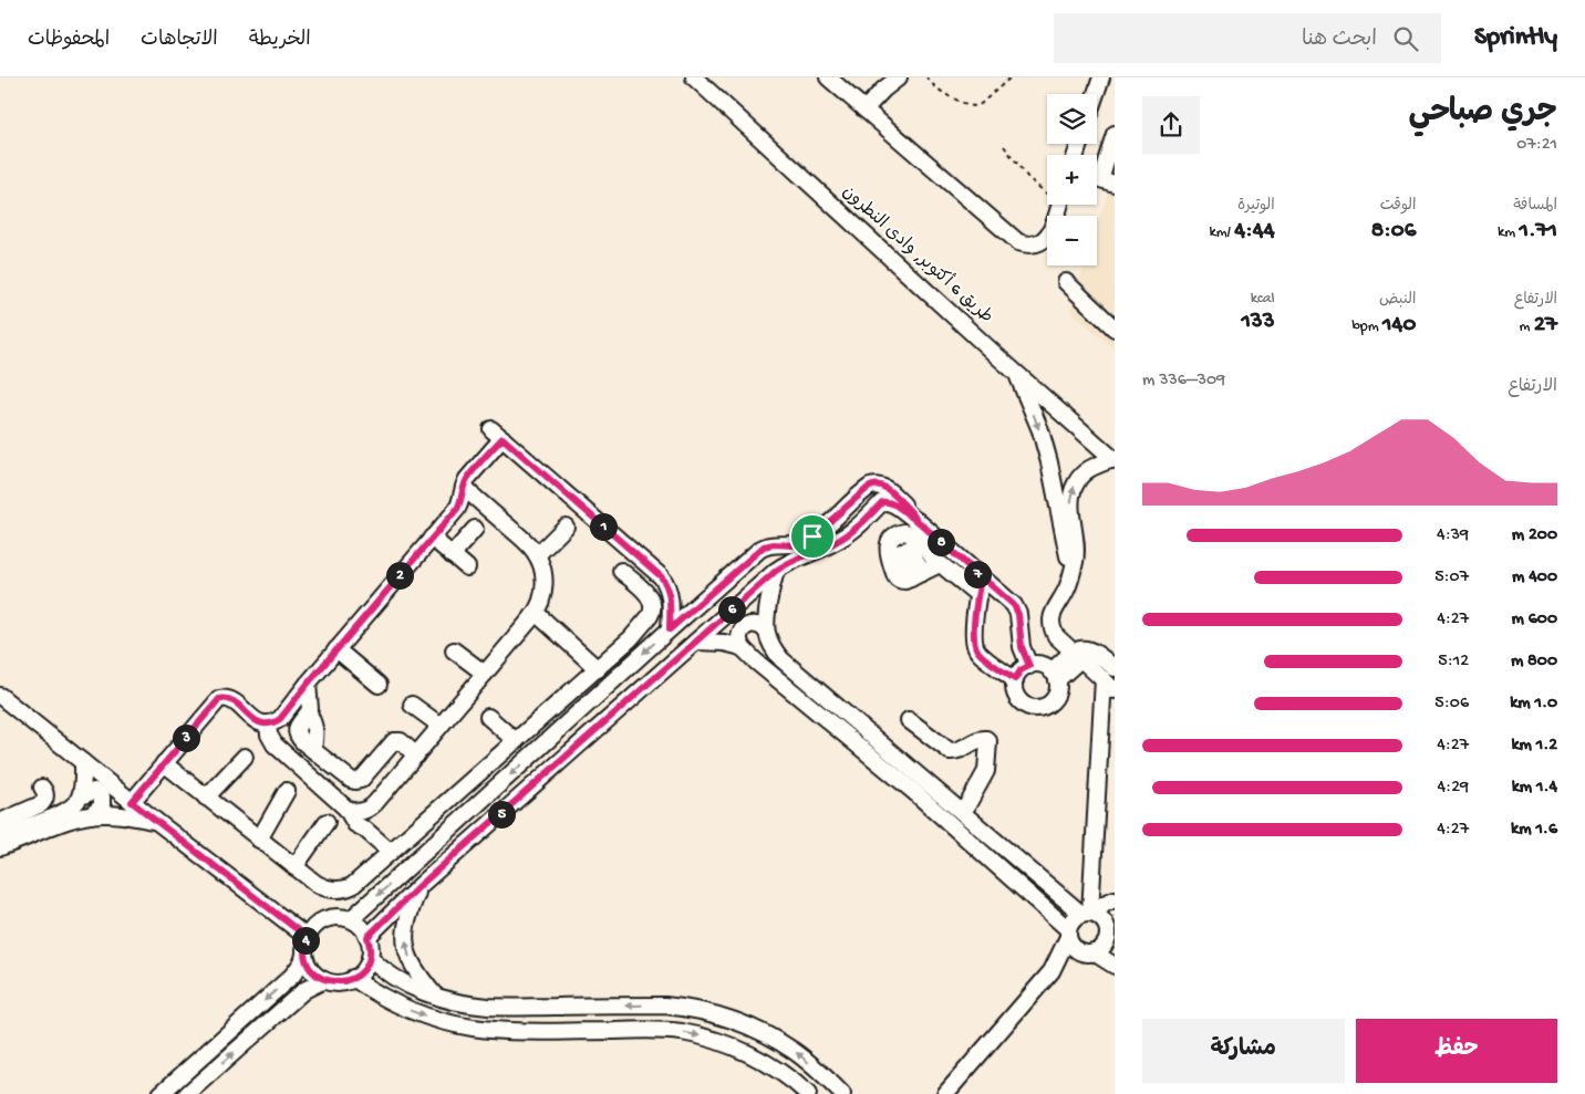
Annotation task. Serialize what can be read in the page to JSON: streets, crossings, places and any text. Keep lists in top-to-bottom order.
{
  "streets": {
    "street": ["طريق 6 أكتوبر, وادى النطرون"]
  },
  "page": {
    "header": "Sprintly",
    "search": "ابحث هنا",
    "nav": ["الخريطة", "الاتجاهات", "المحفوظات"],
    "heading": ["جري صباحي", "07:21"],
    "map_buttons": ["+", "−"],
    "stats": [
      ["المسافة", "1.71 km"],
      ["الوقت", "8:06"],
      ["الوتيرة", "4:44 /km"],
      ["الارتفاع", "27 m"],
      ["النبض", "140 bpm"],
      ["kcal", "133"]
    ],
    "chart": ["الارتفاع", "309–336 m"],
    "pins": [
      "1",
      "8",
      "7",
      "2",
      "6",
      "3",
      "5",
      "4"
    ],
    "list": [
      {
        "name": "200 m",
        "note": "4:39"
      },
      {
        "name": "400 m",
        "note": "5:07"
      },
      {
        "name": "600 m",
        "note": "4:27"
      },
      {
        "name": "800 m",
        "note": "5:12"
      },
      {
        "name": "1.0 km",
        "note": "5:06"
      },
      {
        "name": "1.2 km",
        "note": "4:27"
      },
      {
        "name": "1.4 km",
        "note": "4:29"
      },
      {
        "name": "1.6 km",
        "note": "4:27"
      }
    ],
    "buttons": ["حفظ", "مشاركة"]
  }
}
